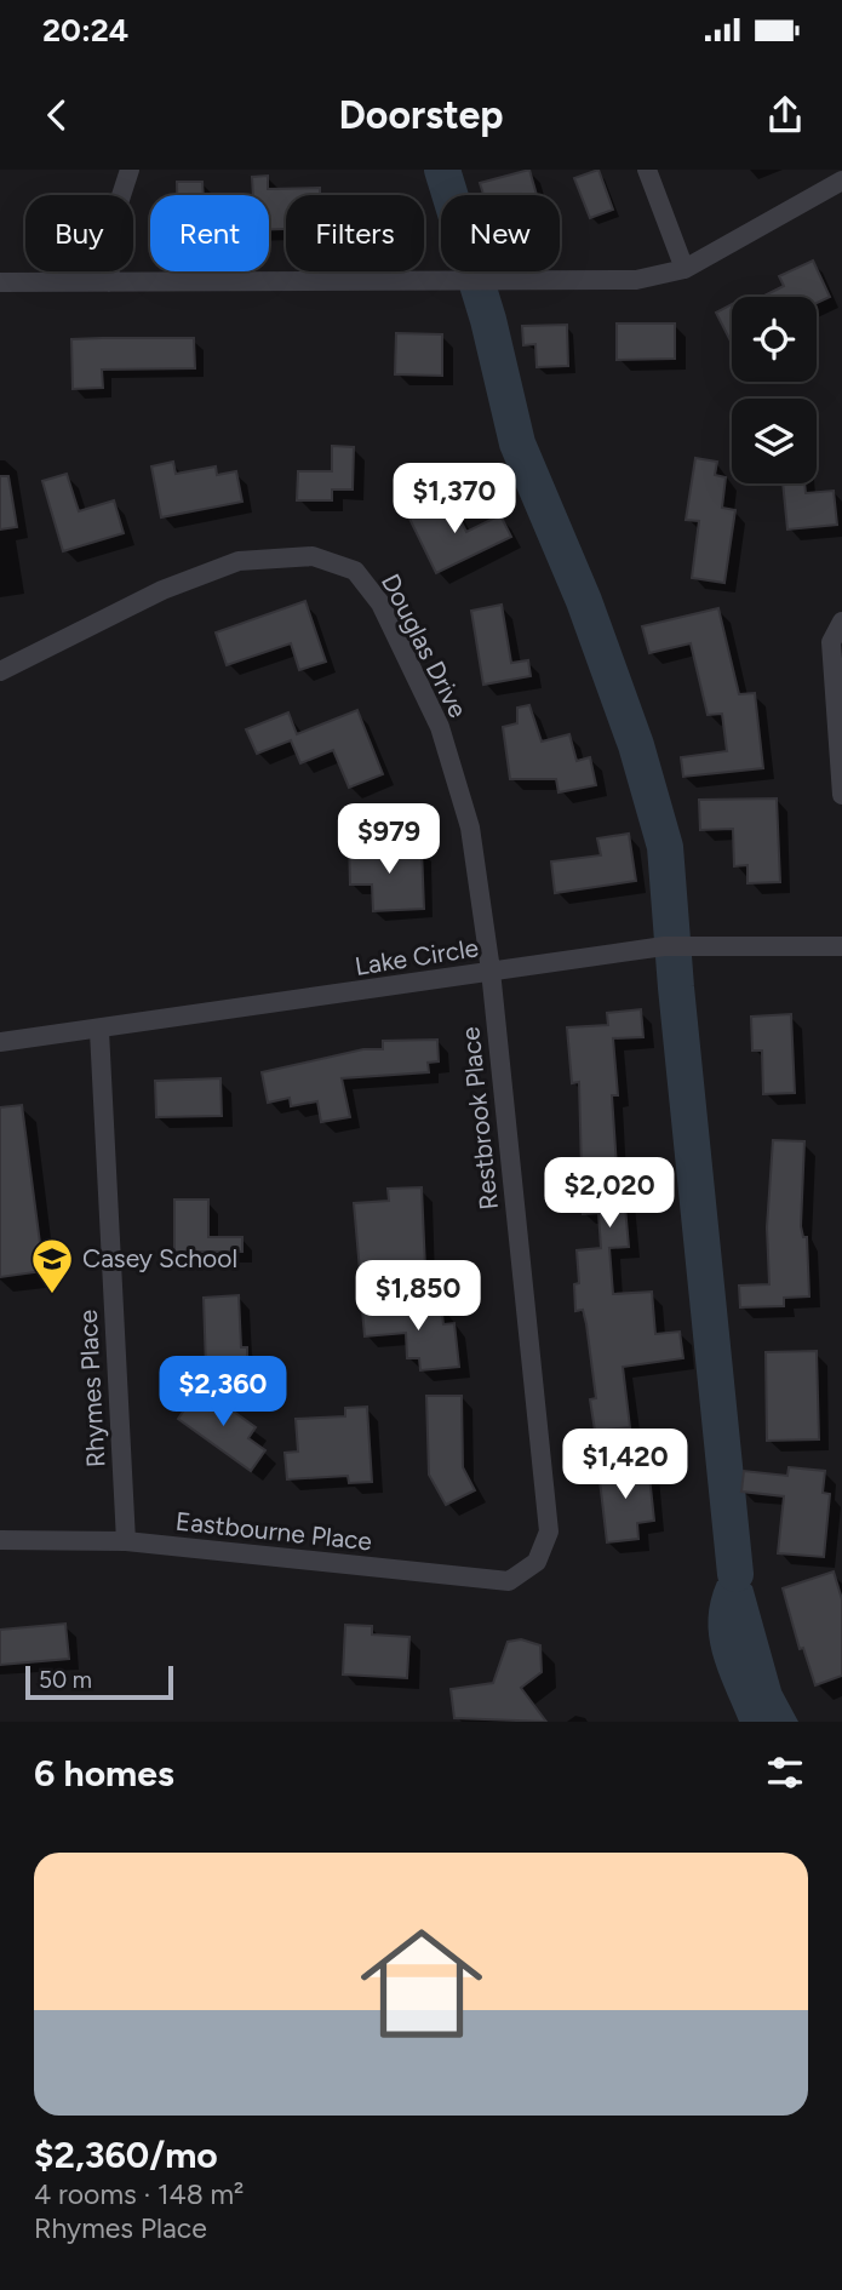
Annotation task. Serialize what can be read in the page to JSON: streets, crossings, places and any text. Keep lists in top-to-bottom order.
{
  "streets": {
    "street": [
      "Douglas Drive",
      "Lake Circle",
      "Restbrook Place",
      "Rhymes Place",
      "Eastbourne Place"
    ]
  },
  "crossings": [
    ["Douglas Drive", "Lake Circle"],
    ["Douglas Drive", "Restbrook Place"],
    ["Lake Circle", "Restbrook Place"],
    ["Lake Circle", "Rhymes Place"],
    ["Restbrook Place", "Eastbourne Place"],
    ["Rhymes Place", "Eastbourne Place"]
  ],
  "places": {
    "school or university": ["Casey School"]
  },
  "scale_bar": "50 m",
  "page": {
    "status": "20:24",
    "header": "Doorstep",
    "chip": [
      "Buy",
      "Rent",
      "Filters",
      "New"
    ],
    "price": [
      "$1,370",
      "$979",
      "$2,020",
      "$1,850",
      "$2,360",
      "$1,420"
    ],
    "scale": "50 m",
    "heading": "6 homes",
    "list": [
      {
        "name": "$2,360/mo",
        "note": "4 rooms · 148 m² · Rhymes Place"
      }
    ]
  }
}
